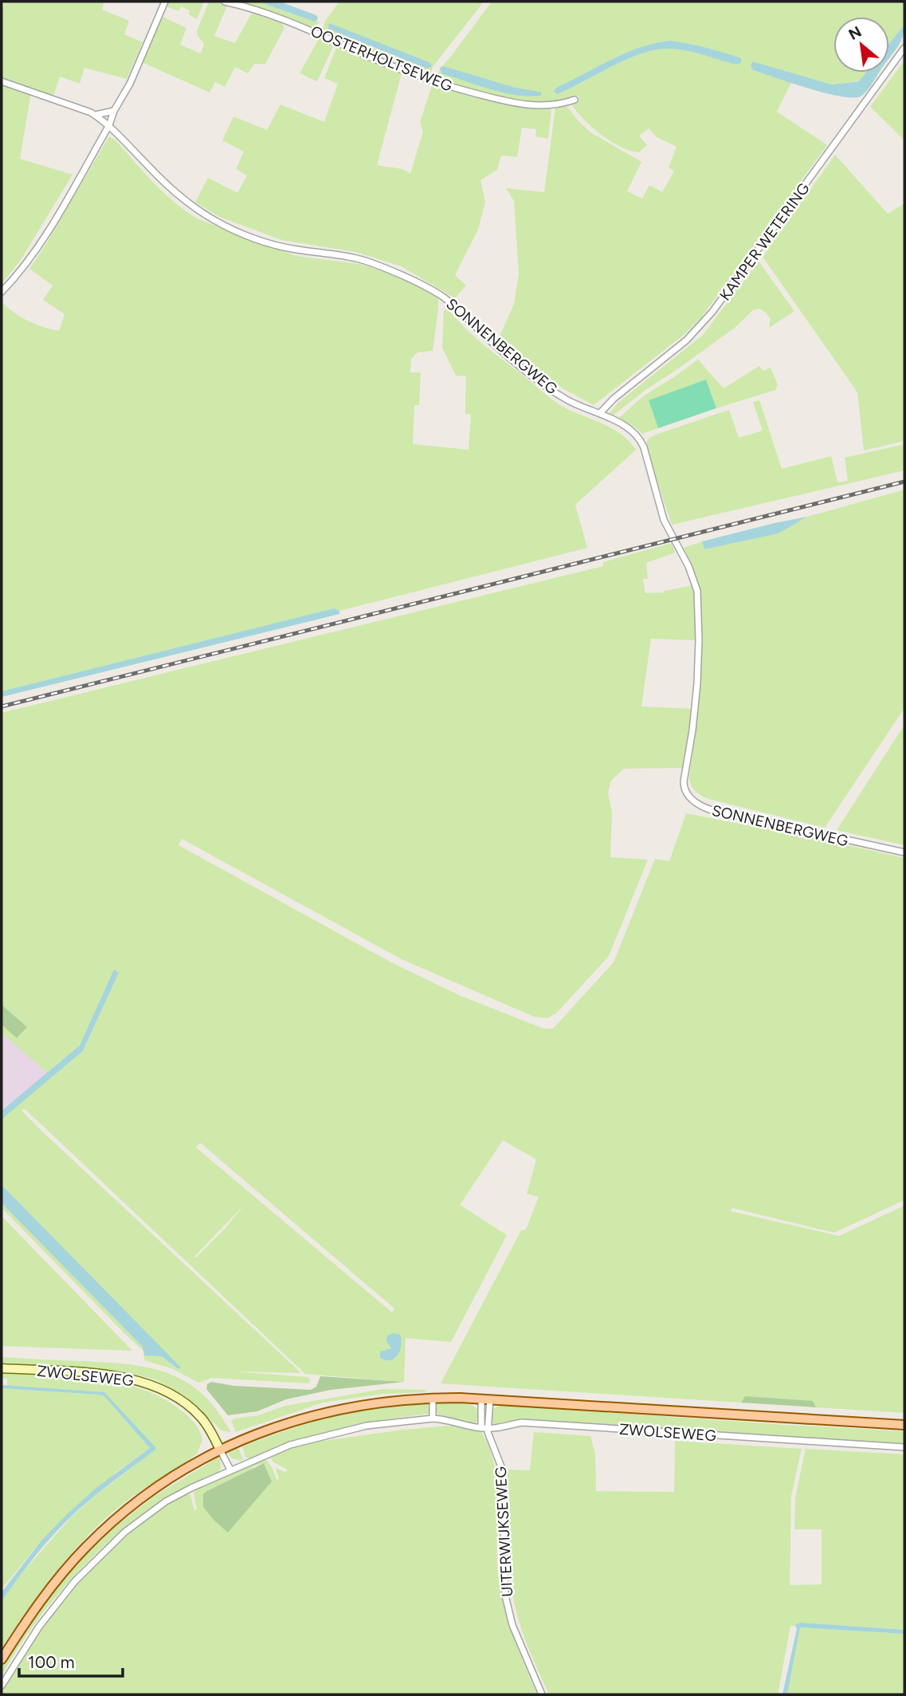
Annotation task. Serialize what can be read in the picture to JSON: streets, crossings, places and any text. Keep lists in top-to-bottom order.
{
  "streets": {
    "main road": ["ZWOLSEWEG"],
    "street": [
      "OOSTERHOLTSEWEG",
      "KAMPER WETERING",
      "SONNENBERGWEG",
      "UITERWIJKSEWEG"
    ]
  },
  "crossings": [
    ["KAMPER WETERING", "SONNENBERGWEG"],
    ["ZWOLSEWEG", "UITERWIJKSEWEG"]
  ],
  "scale_bar": "100 m",
  "north": "top left"
}
